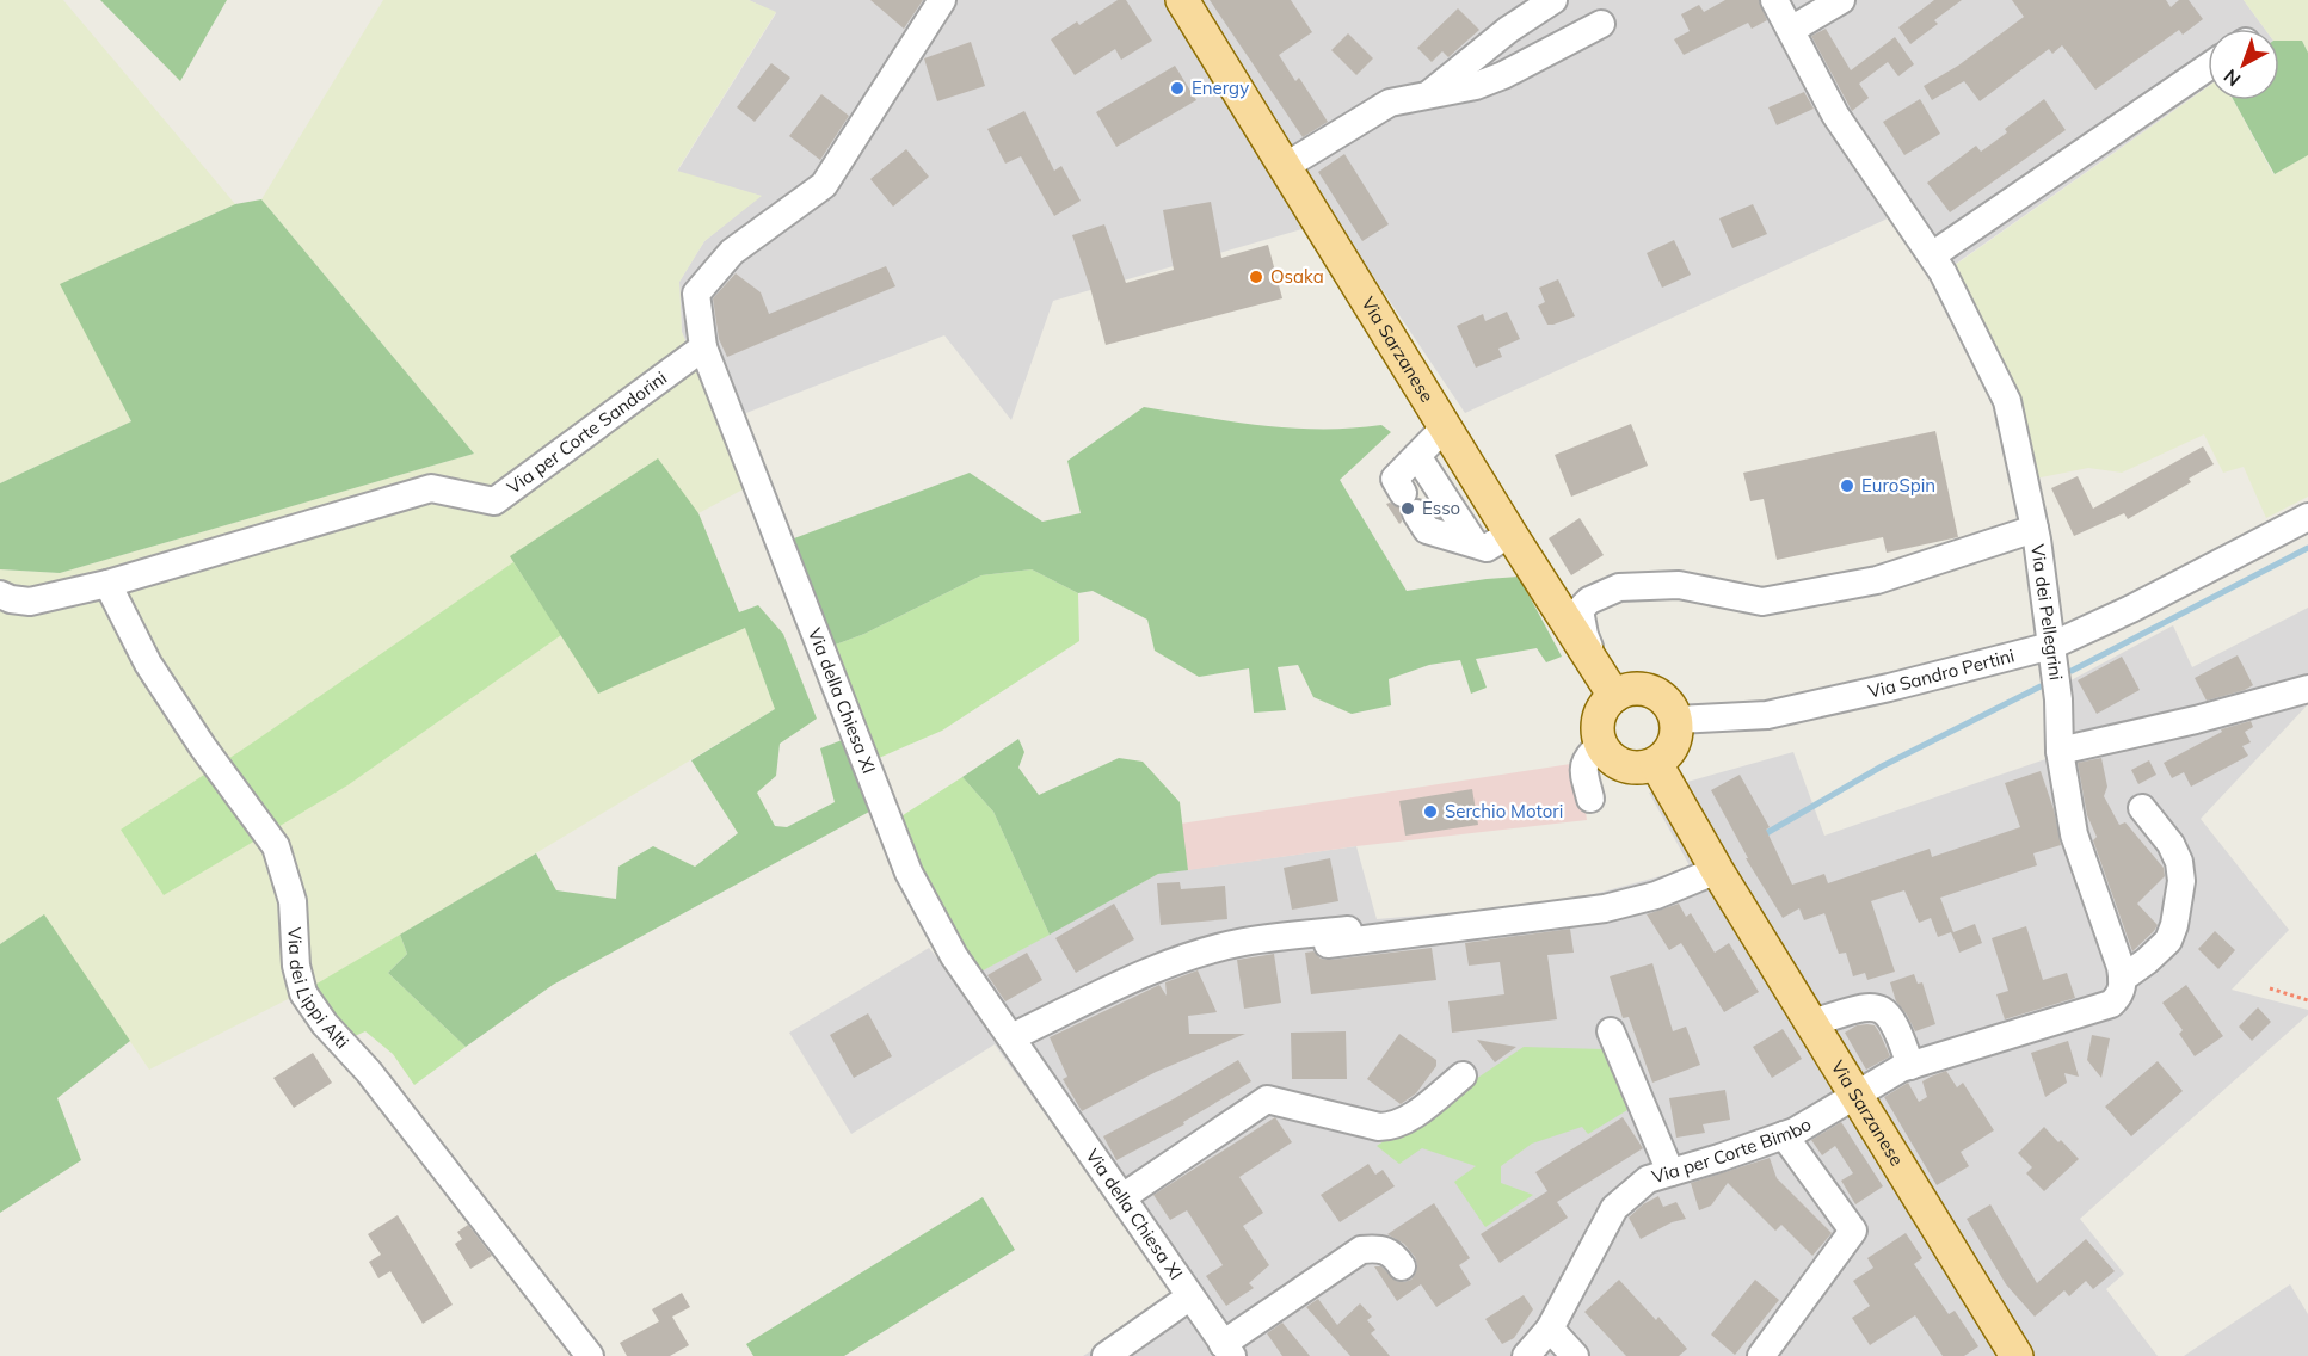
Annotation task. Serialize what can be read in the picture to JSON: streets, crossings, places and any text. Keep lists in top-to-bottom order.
{
  "streets": {
    "main road": ["Via Sarzanese"],
    "street": [
      "Via per Corte Sandorini",
      "Via dei Pellegrini",
      "Via Sandro Pertini",
      "Via della Chiesa XI",
      "Via dei Lippi Alti",
      "Via per Corte Bimbo"
    ]
  },
  "crossings": [
    ["Via Sarzanese", "Via Sandro Pertini"],
    ["Via Sarzanese", "Via per Corte Bimbo"],
    ["Via per Corte Sandorini", "Via della Chiesa XI"],
    ["Via per Corte Sandorini", "Via dei Lippi Alti"],
    ["Via dei Pellegrini", "Via Sandro Pertini"]
  ],
  "places": [
    "Energy",
    "Osaka",
    "EuroSpin",
    "Esso",
    "Serchio Motori"
  ],
  "north": "bottom left"
}
